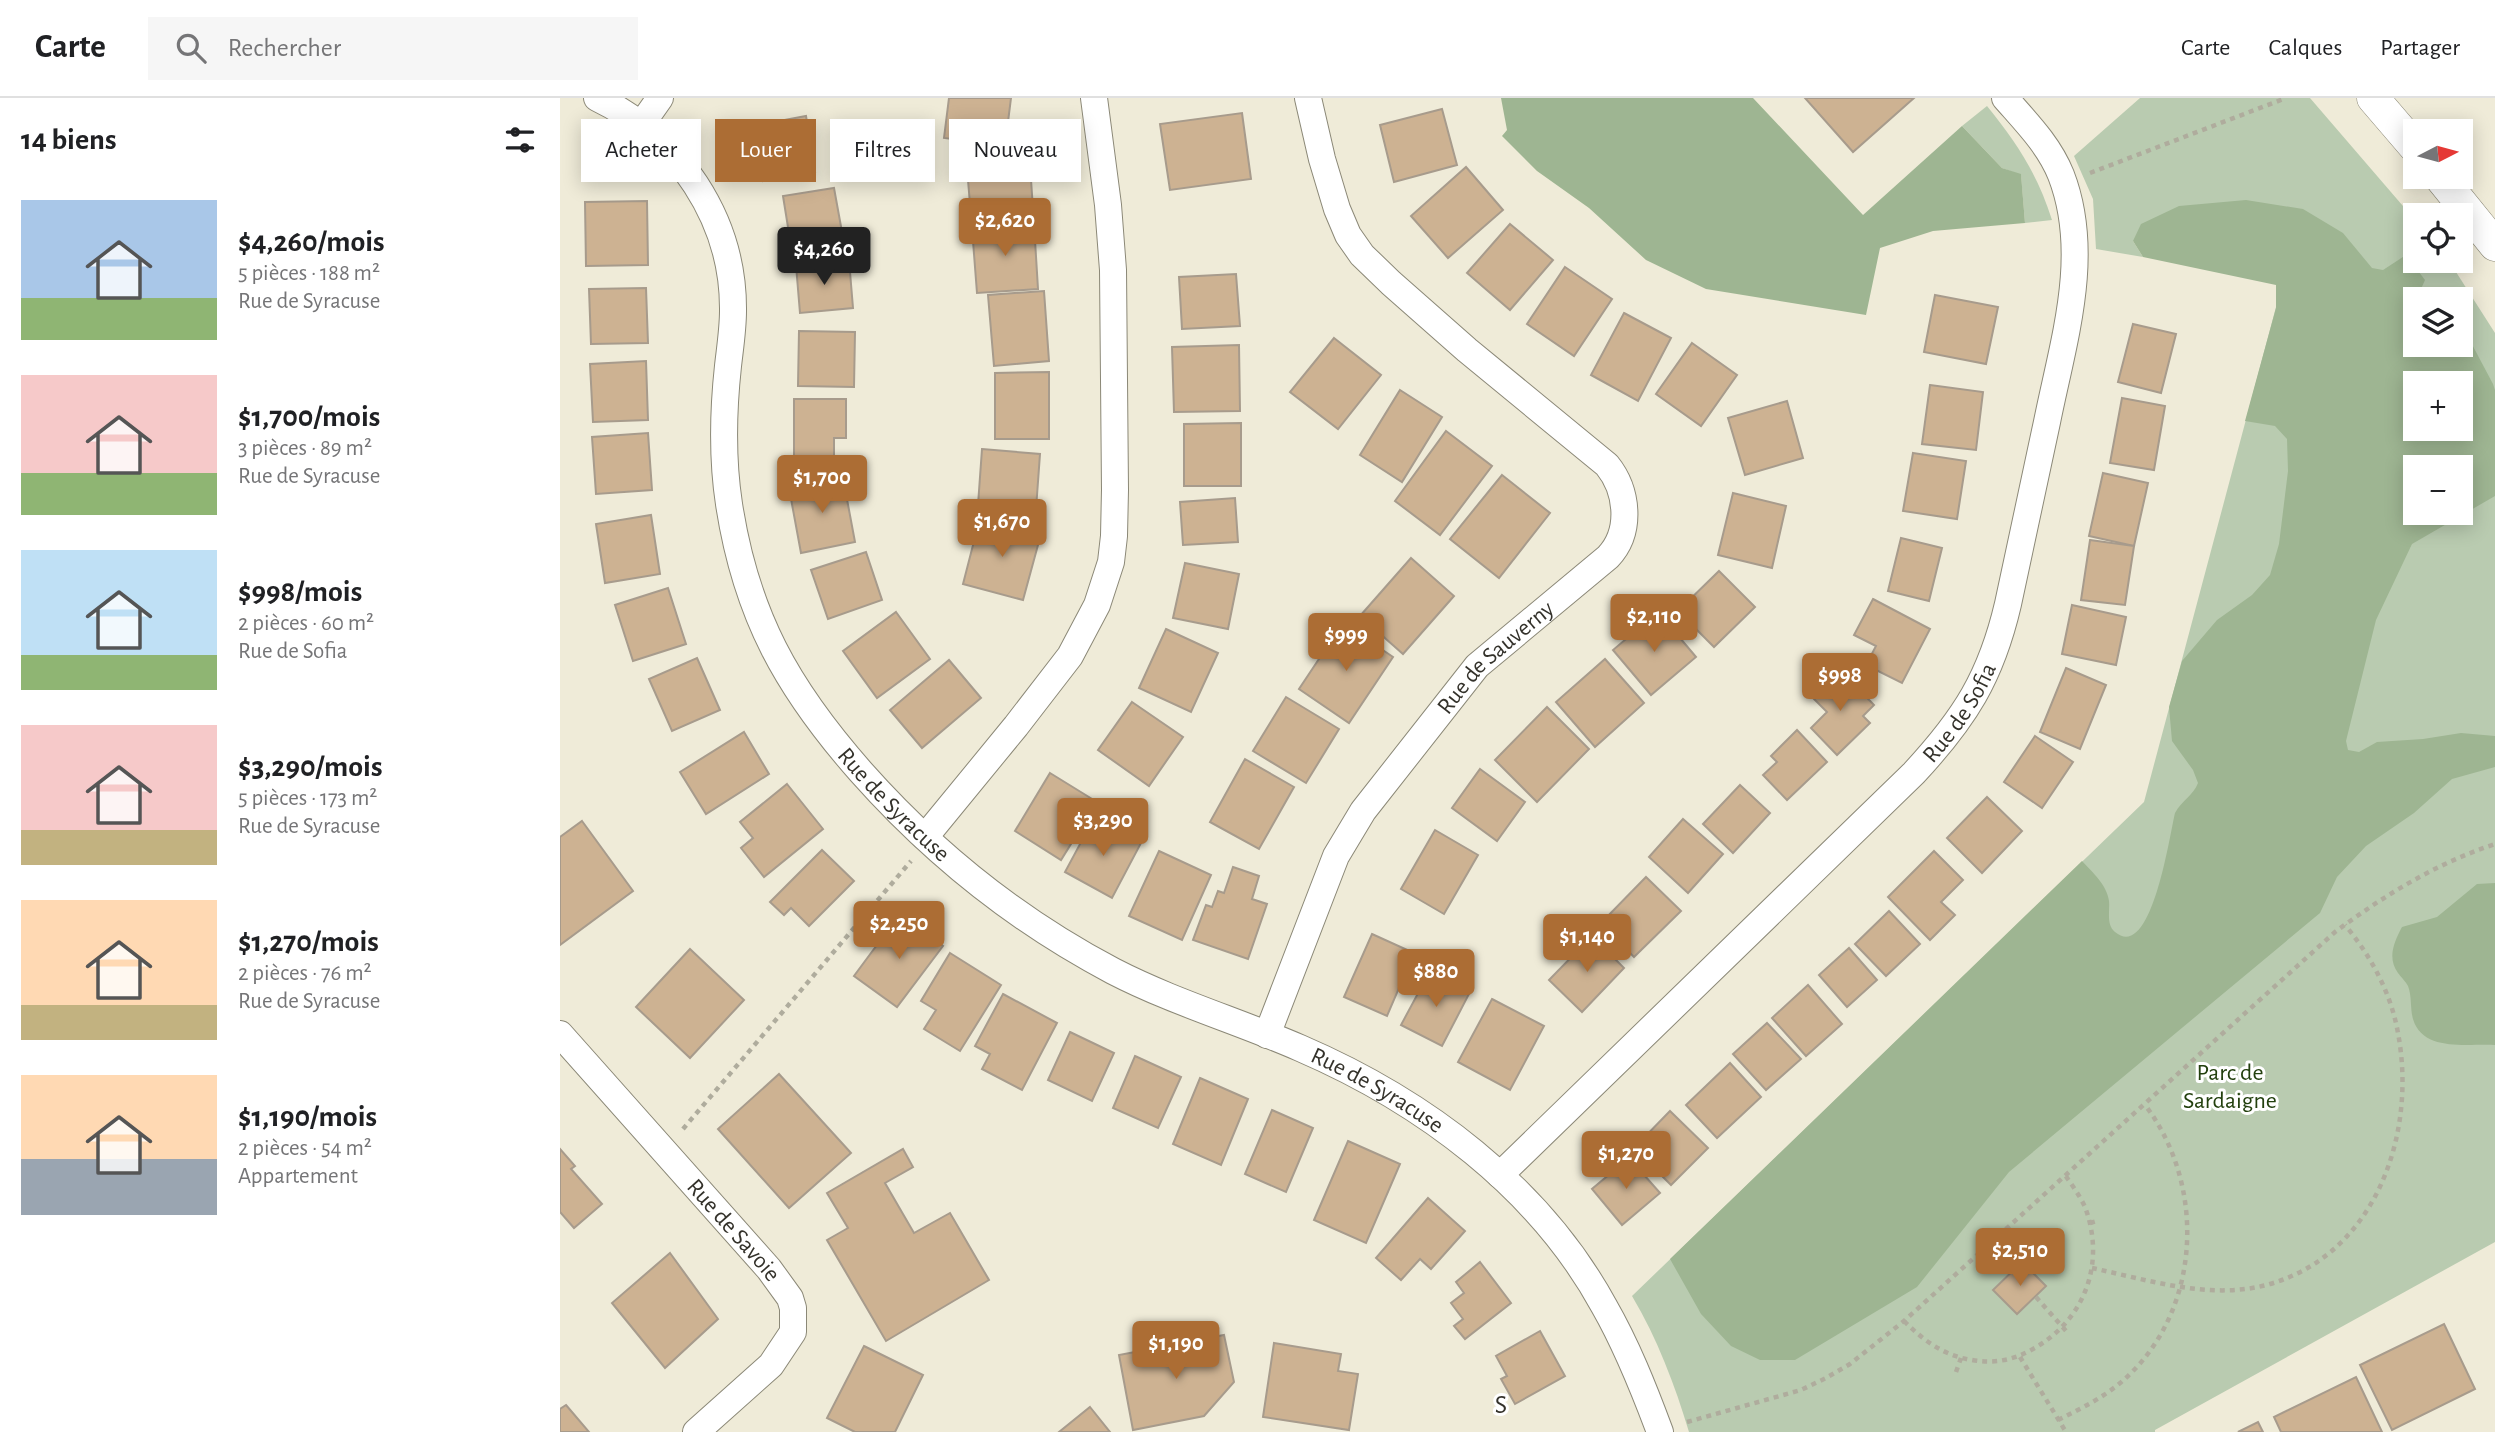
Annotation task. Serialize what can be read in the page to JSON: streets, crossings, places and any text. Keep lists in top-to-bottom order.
{
  "streets": {
    "street": [
      "Rue de Sauverny",
      "Rue de Sofia",
      "Rue de Syracuse",
      "Rue de Savoie"
    ]
  },
  "crossings": [
    ["Rue de Sauverny", "Rue de Syracuse"],
    ["Rue de Sofia", "Rue de Syracuse"]
  ],
  "districts": ["S"],
  "parks": ["Parc de Sardaigne"],
  "north": "right",
  "page": {
    "header": "Carte",
    "search": "Rechercher",
    "nav": ["Carte", "Calques", "Partager"],
    "heading": "14 biens",
    "map_buttons": ["+", "−"],
    "chip": [
      "Acheter",
      "Louer",
      "Filtres",
      "Nouveau"
    ],
    "list": [
      {
        "name": "$4,260/mois",
        "note": "5 pièces · 188 m² · Rue de Syracuse"
      },
      {
        "name": "$1,700/mois",
        "note": "3 pièces · 89 m² · Rue de Syracuse"
      },
      {
        "name": "$998/mois",
        "note": "2 pièces · 60 m² · Rue de Sofia"
      },
      {
        "name": "$3,290/mois",
        "note": "5 pièces · 173 m² · Rue de Syracuse"
      },
      {
        "name": "$1,270/mois",
        "note": "2 pièces · 76 m² · Rue de Syracuse"
      },
      {
        "name": "$1,190/mois",
        "note": "2 pièces · 54 m² · Appartement"
      }
    ],
    "price": [
      "$2,620",
      "$4,260",
      "$1,700",
      "$1,670",
      "$2,110",
      "$999",
      "$998",
      "$3,290",
      "$2,250",
      "$1,140",
      "$880",
      "$1,270",
      "$2,510",
      "$1,190"
    ]
  }
}
